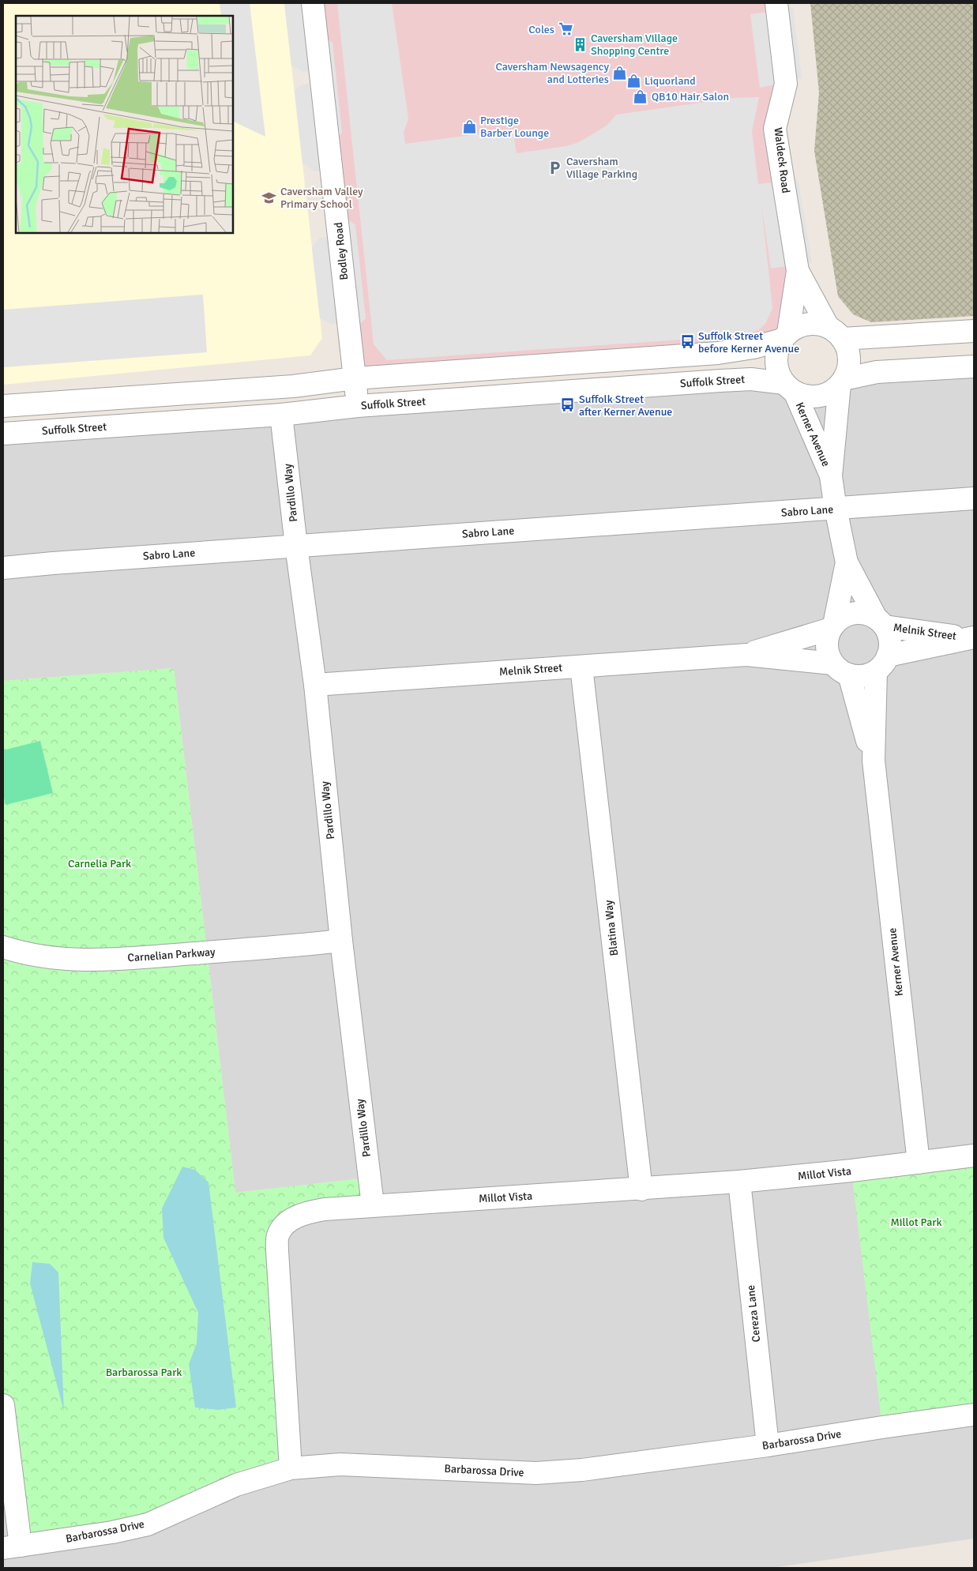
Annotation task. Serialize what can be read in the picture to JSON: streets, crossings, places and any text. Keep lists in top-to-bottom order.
{
  "streets": {
    "street": [
      "Waldeck Road",
      "Bodley Road",
      "Suffolk Street",
      "Kerner Avenue",
      "Pardillo Way",
      "Sabro Lane",
      "Melnik Street",
      "Blatina Way",
      "Carnelian Parkway",
      "Millot Vista",
      "Cereza Lane",
      "Barbarossa Drive"
    ]
  },
  "crossings": [
    ["Waldeck Road", "Suffolk Street"],
    ["Waldeck Road", "Kerner Avenue"],
    ["Bodley Road", "Suffolk Street"],
    ["Suffolk Street", "Kerner Avenue"],
    ["Suffolk Street", "Pardillo Way"],
    ["Kerner Avenue", "Sabro Lane"],
    ["Kerner Avenue", "Melnik Street"],
    ["Kerner Avenue", "Millot Vista"],
    ["Pardillo Way", "Sabro Lane"],
    ["Pardillo Way", "Melnik Street"],
    ["Pardillo Way", "Carnelian Parkway"],
    ["Pardillo Way", "Millot Vista"],
    ["Melnik Street", "Blatina Way"],
    ["Blatina Way", "Millot Vista"],
    ["Millot Vista", "Cereza Lane"],
    ["Millot Vista", "Barbarossa Drive"],
    ["Cereza Lane", "Barbarossa Drive"]
  ],
  "parks": ["Carnelia Park", "Millot Park", "Barbarossa Park"],
  "places": {
    "supermarket": ["Coles"],
    "building": ["Caversham Village Shopping Centre"],
    "shop": [
      "Caversham Newsagency and Lotteries",
      "Liquorland",
      "QB10 Hair Salon",
      "Prestige Barber Lounge"
    ],
    "parking": ["Caversham Village Parking"],
    "school or university": ["Caversham Valley Primary School"],
    "bus stop": ["Suffolk Street before Kerner Avenue", "Suffolk Street after Kerner Avenue"]
  }
}
